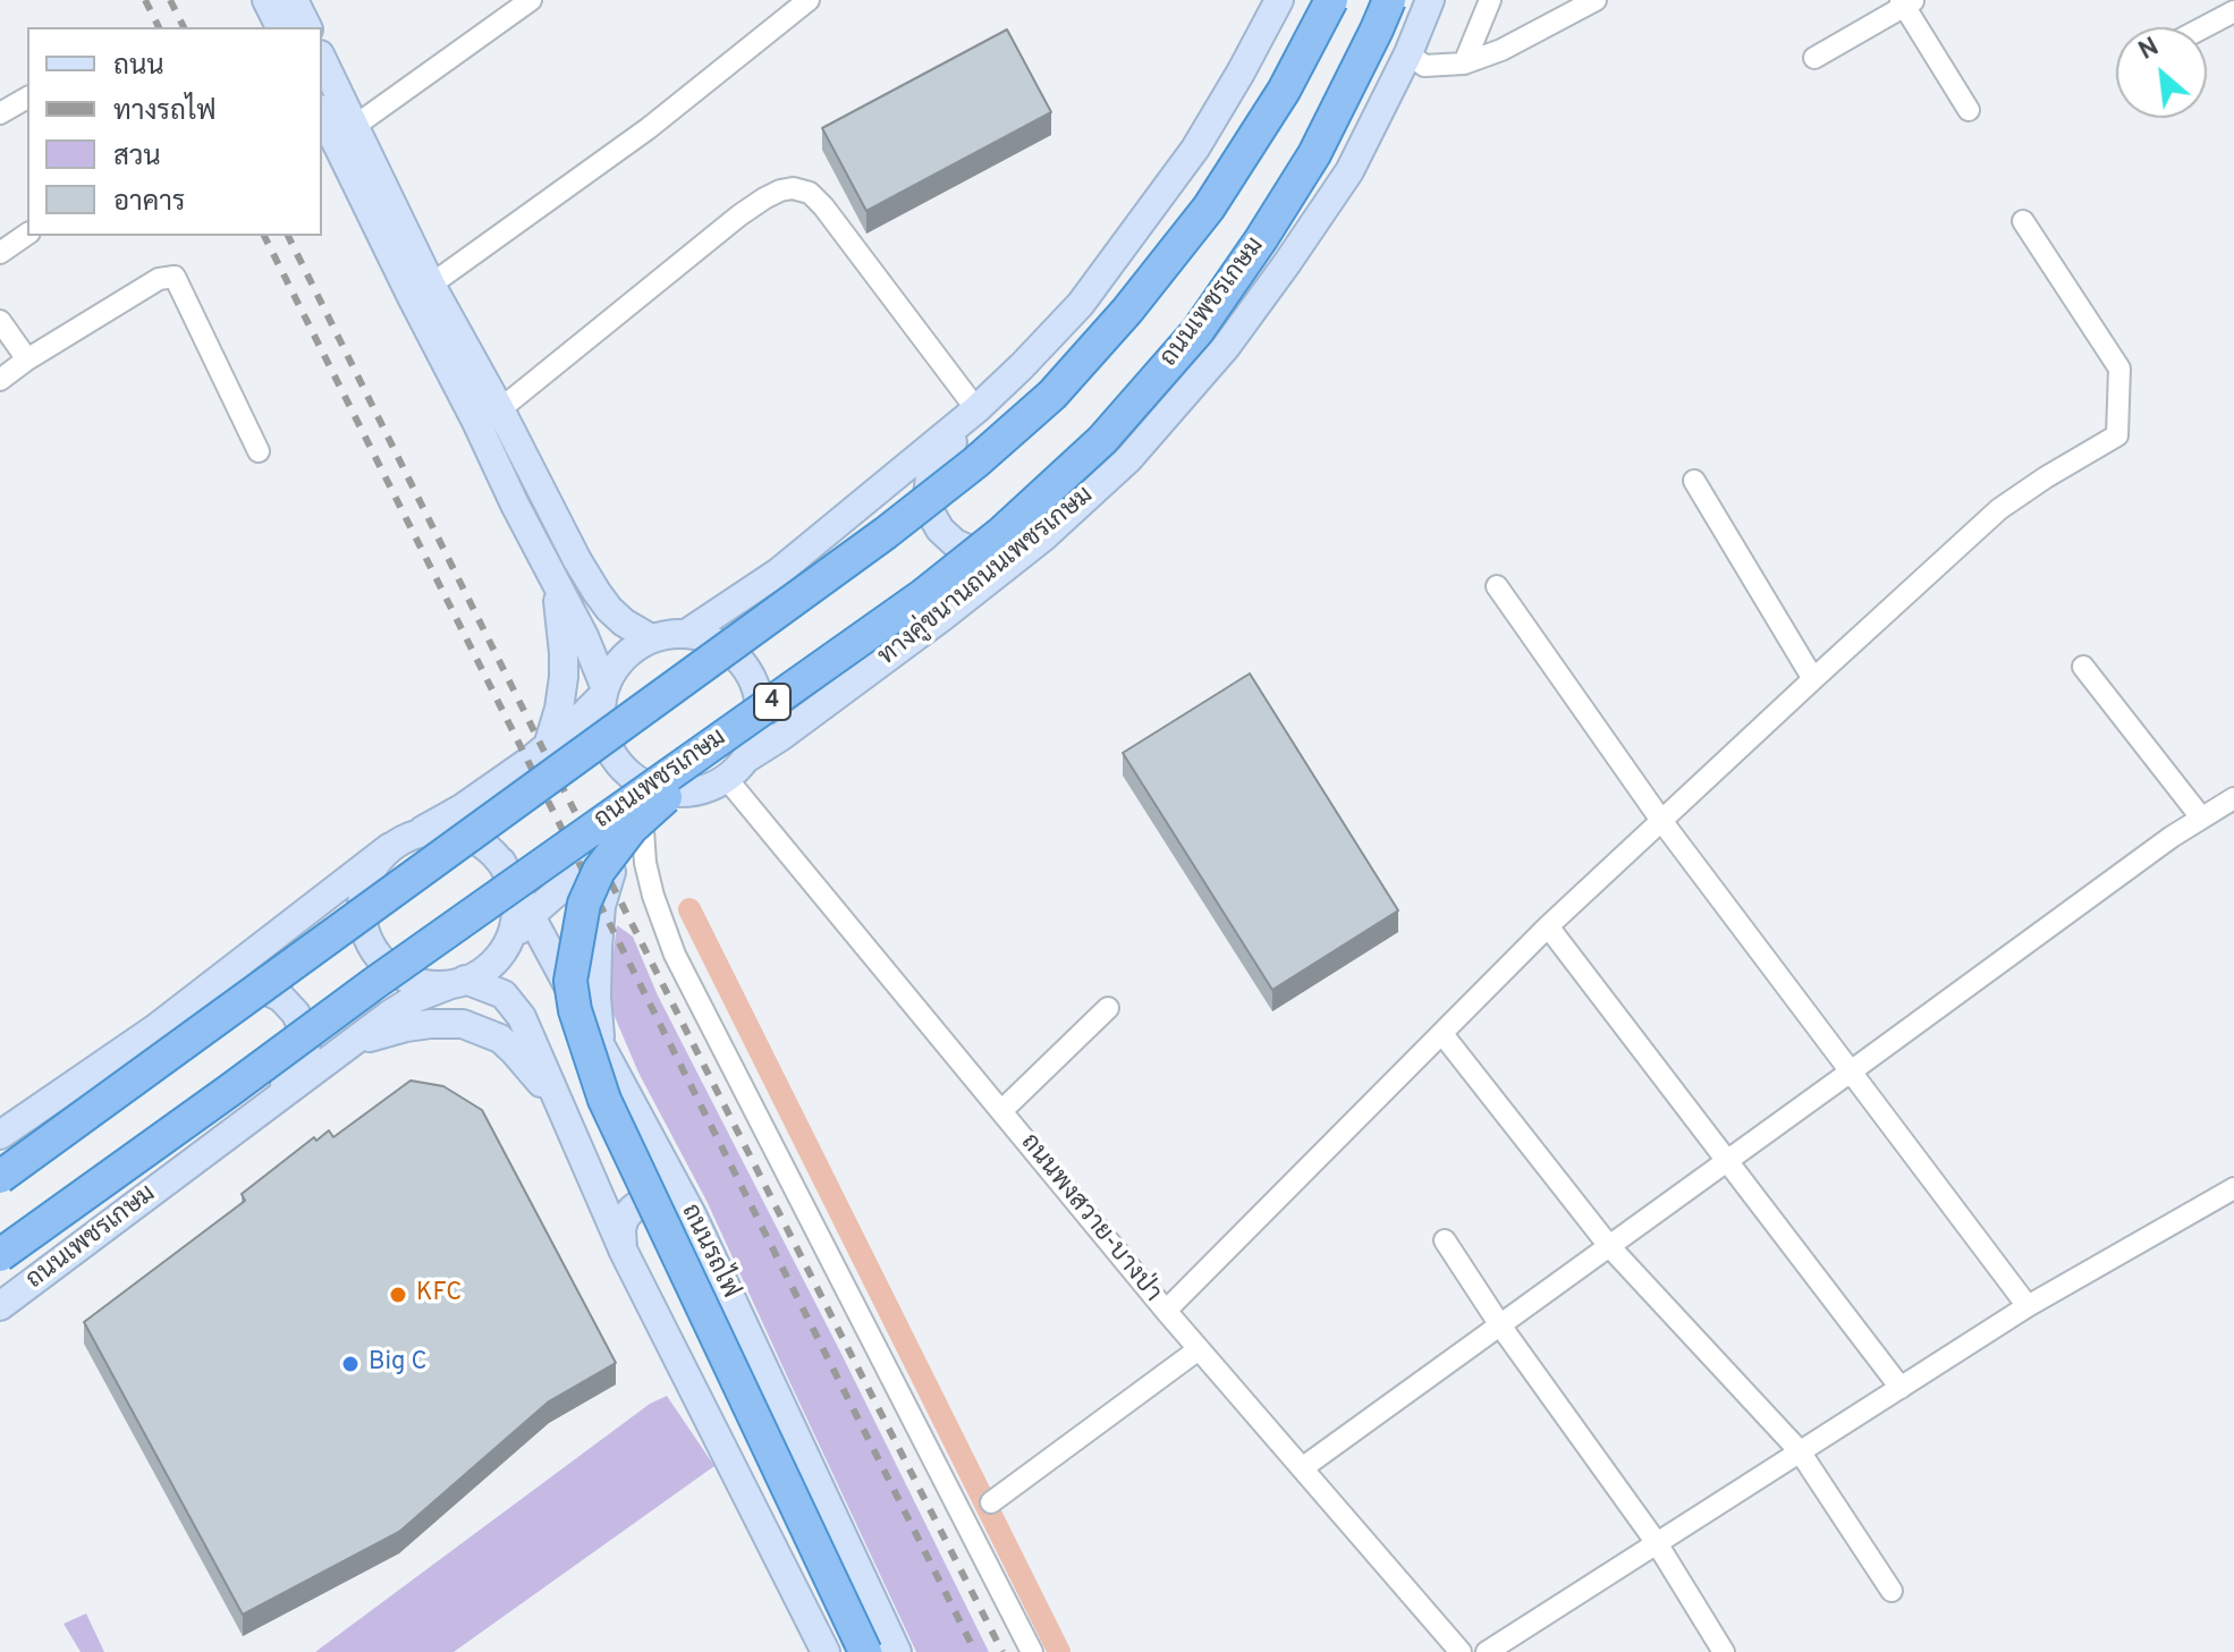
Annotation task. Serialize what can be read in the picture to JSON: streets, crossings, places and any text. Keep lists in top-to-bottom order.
{
  "streets": {
    "highway": ["ถนนเพชรเกษม", "4"],
    "main road": ["ทางคู่ขนานถนนเพชรเกษม", "ถนนรถไฟ"],
    "street": ["ถนนพงสวาย-บางป่า"]
  },
  "crossings": [
    ["ถนนเพชรเกษม", "ทางคู่ขนานถนนเพชรเกษม"],
    ["ถนนเพชรเกษม", "ถนนพงสวาย-บางป่า"],
    ["ถนนเพชรเกษม", "ถนนรถไฟ"],
    ["ทางคู่ขนานถนนเพชรเกษม", "ถนนพงสวาย-บางป่า"]
  ],
  "places": ["KFC", "Big C"],
  "legend": [
    "ถนน",
    "ทางรถไฟ",
    "สวน",
    "อาคาร"
  ],
  "north": "top left"
}
